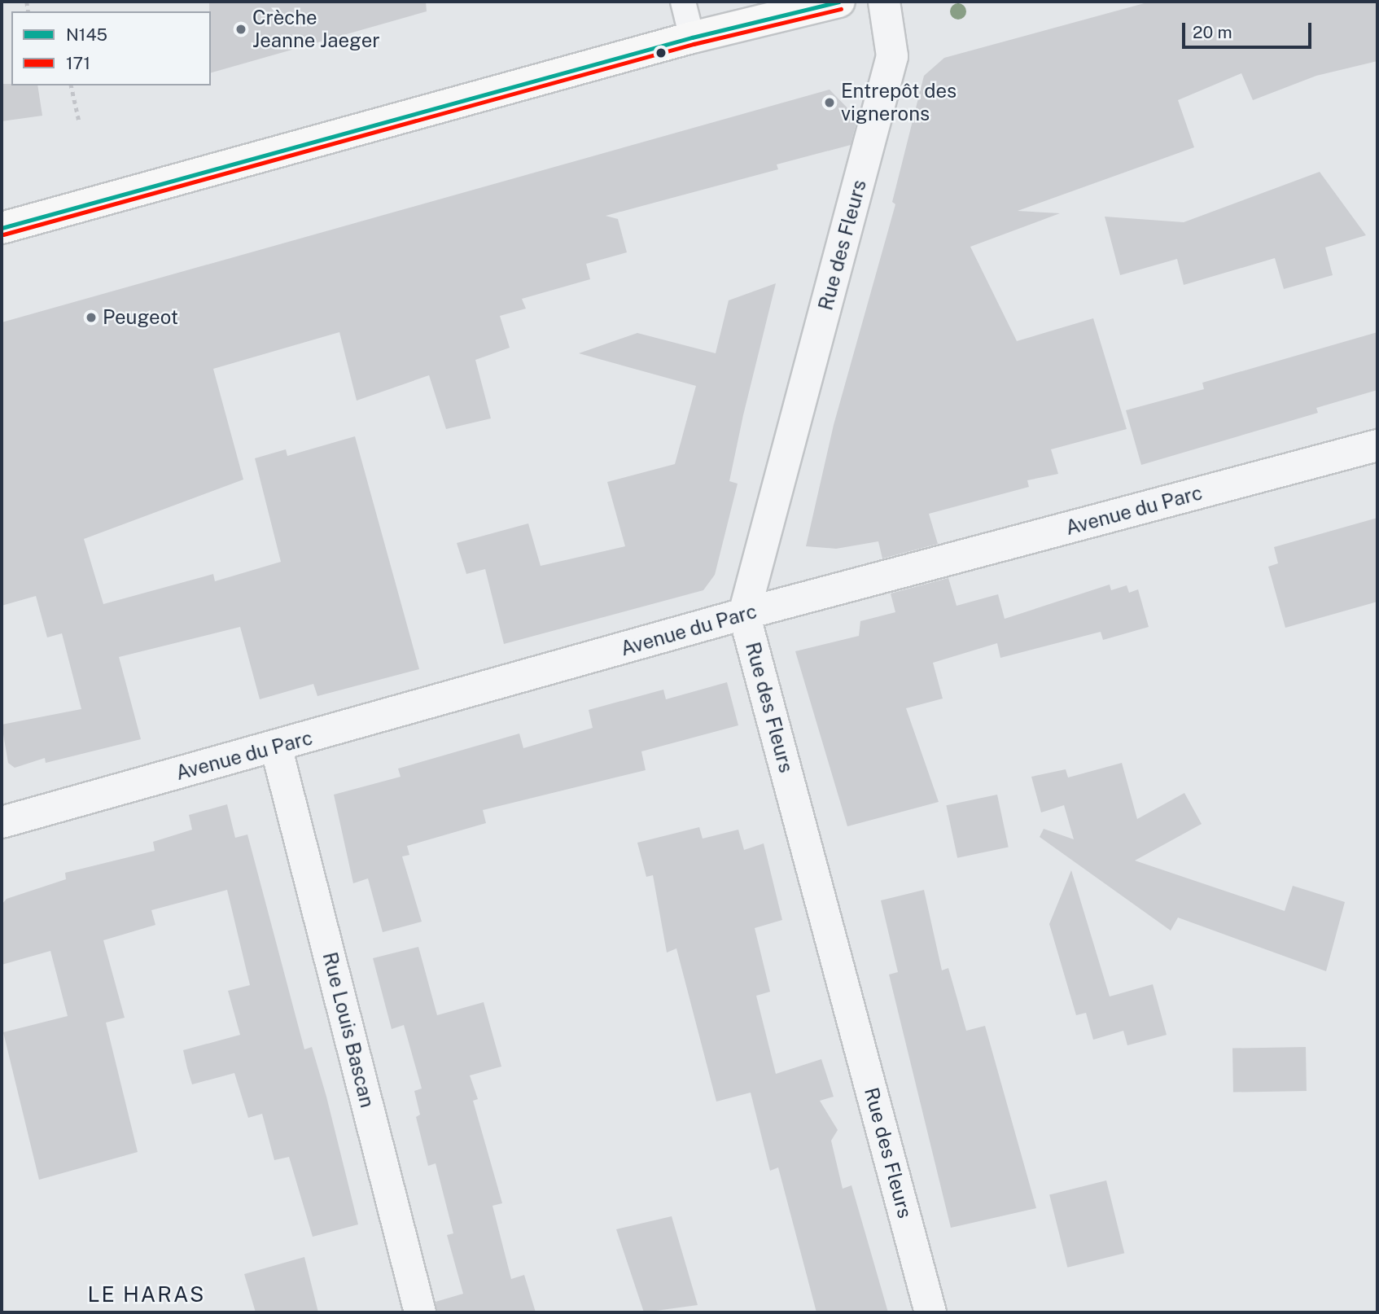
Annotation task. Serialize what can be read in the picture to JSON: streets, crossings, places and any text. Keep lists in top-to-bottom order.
{
  "streets": {
    "street": ["Rue des Fleurs", "Avenue du Parc", "Rue Louis Bascan"]
  },
  "crossings": [
    ["Rue des Fleurs", "Avenue du Parc"],
    ["Avenue du Parc", "Rue Louis Bascan"]
  ],
  "districts": ["LE HARAS"],
  "places": ["Crèche Jeanne Jaeger", "Entrepôt des vignerons", "Peugeot"],
  "lines": ["transit line N145", "transit line 171"],
  "legend": ["N145", "171"],
  "scale_bar": "20 m"
}
